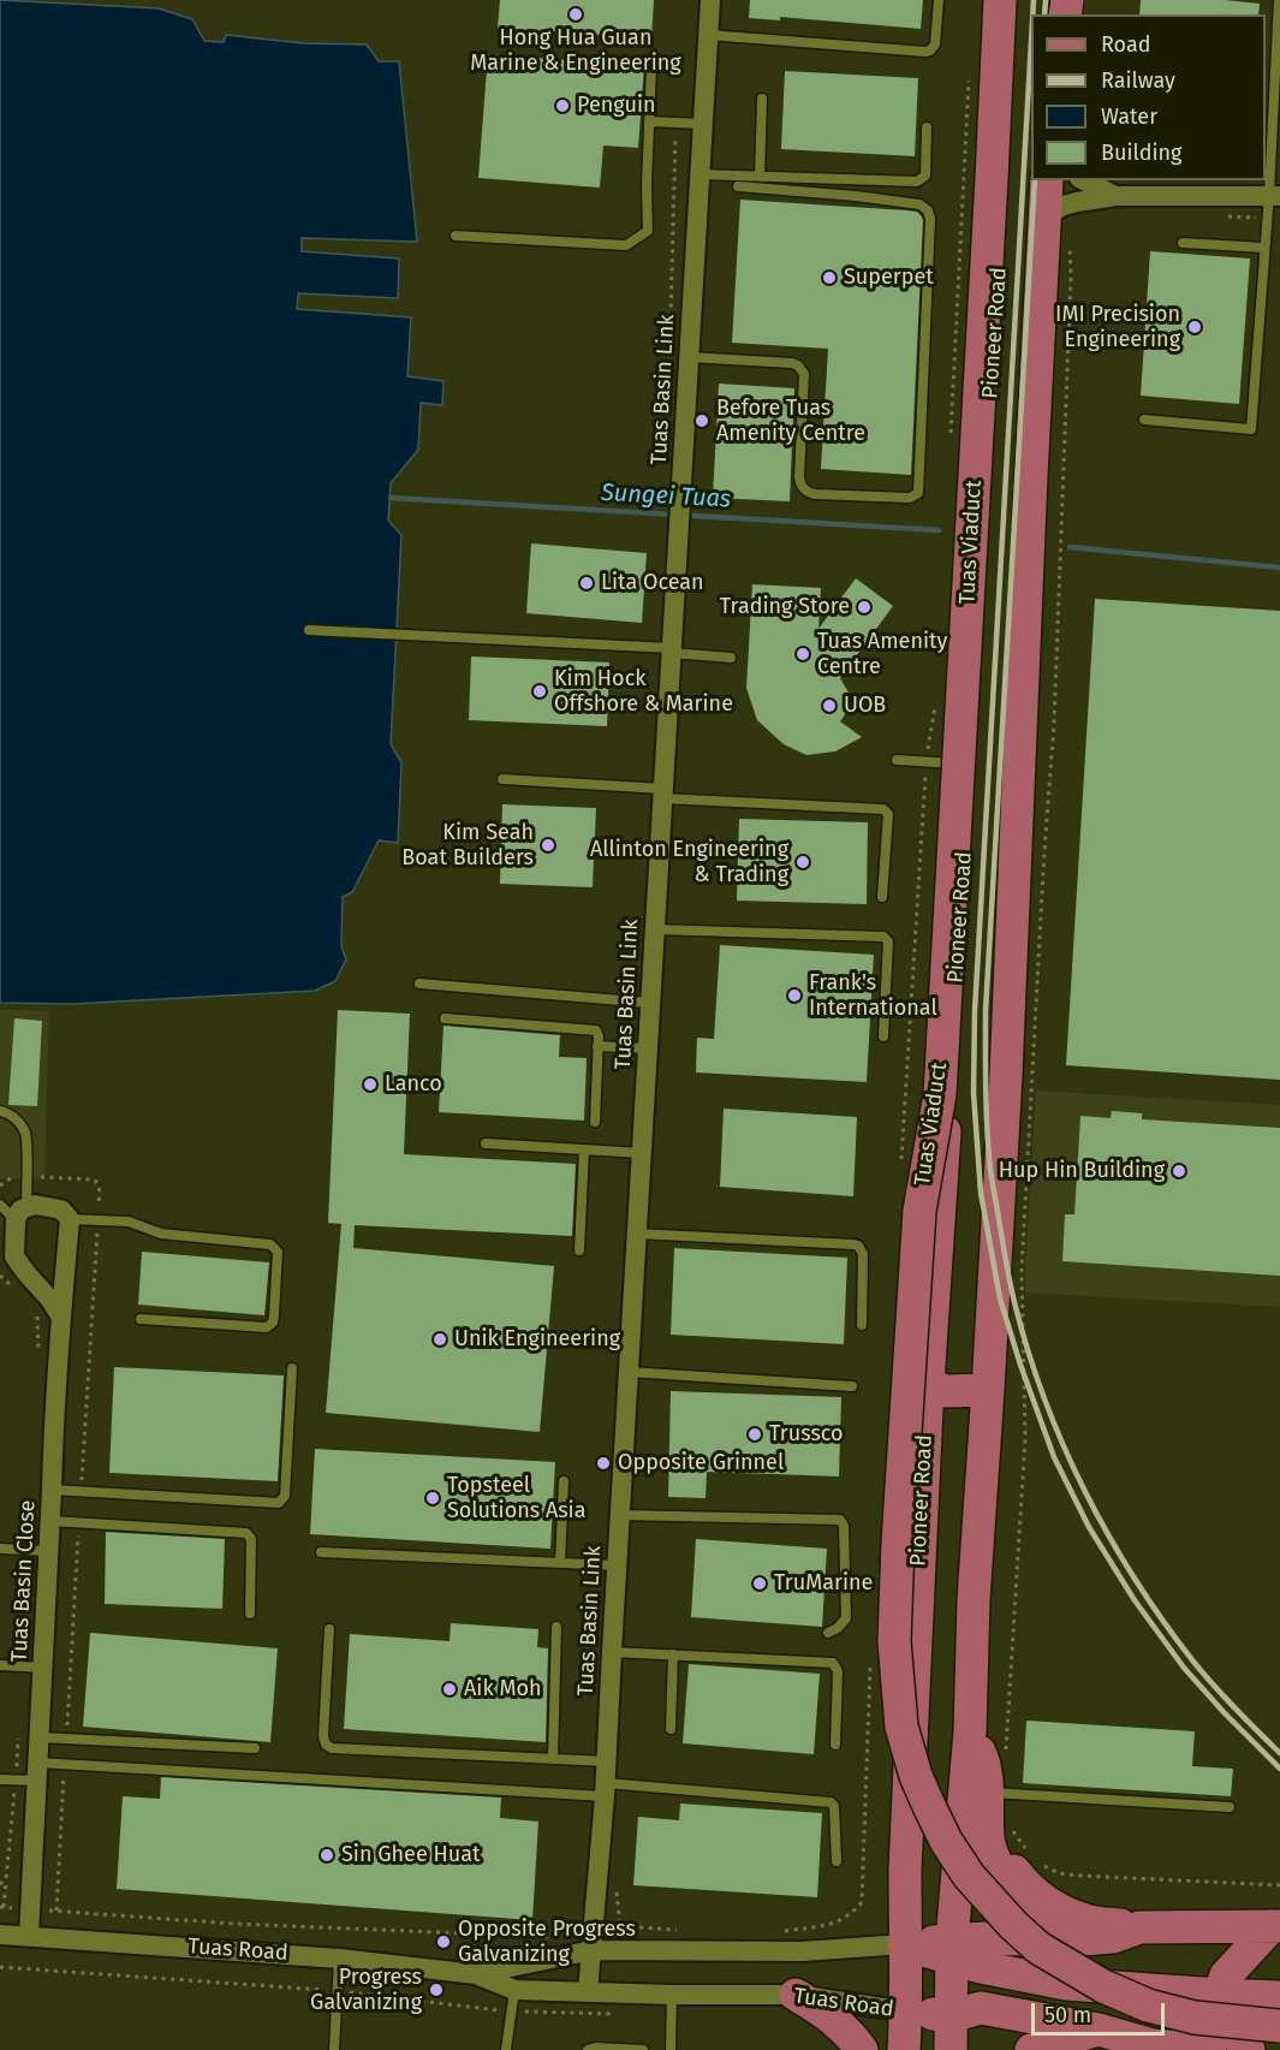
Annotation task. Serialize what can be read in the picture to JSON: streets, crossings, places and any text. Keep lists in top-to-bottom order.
{
  "streets": {
    "main road": ["Pioneer Road", "Tuas Viaduct", "Tuas Road"],
    "street": ["Tuas Basin Link", "Tuas Basin Close"]
  },
  "crossings": [
    ["Pioneer Road", "Tuas Road"],
    ["Tuas Basin Link", "Tuas Road"],
    ["Tuas Basin Close", "Tuas Road"]
  ],
  "water": ["Sungei Tuas"],
  "places": [
    "Hong Hua Guan Marine & Engineering",
    "Penguin",
    "Superpet",
    "IMI Precision Engineering",
    "Before Tuas Amenity Centre",
    "Lita Ocean",
    "Trading Store",
    "Tuas Amenity Centre",
    "Kim Hock Offshore & Marine",
    "UOB",
    "Kim Seah Boat Builders",
    "Allinton Engineering & Trading",
    "Frank's International",
    "Lanco",
    "Hup Hin Building",
    "Unik Engineering",
    "Trussco",
    "Opposite Grinnel",
    "Topsteel Solutions Asia",
    "TruMarine",
    "Aik Moh",
    "Sin Ghee Huat",
    "Opposite Progress Galvanizing",
    "Progress Galvanizing"
  ],
  "legend": [
    "Road",
    "Railway",
    "Water",
    "Building"
  ],
  "scale_bar": "50 m"
}
